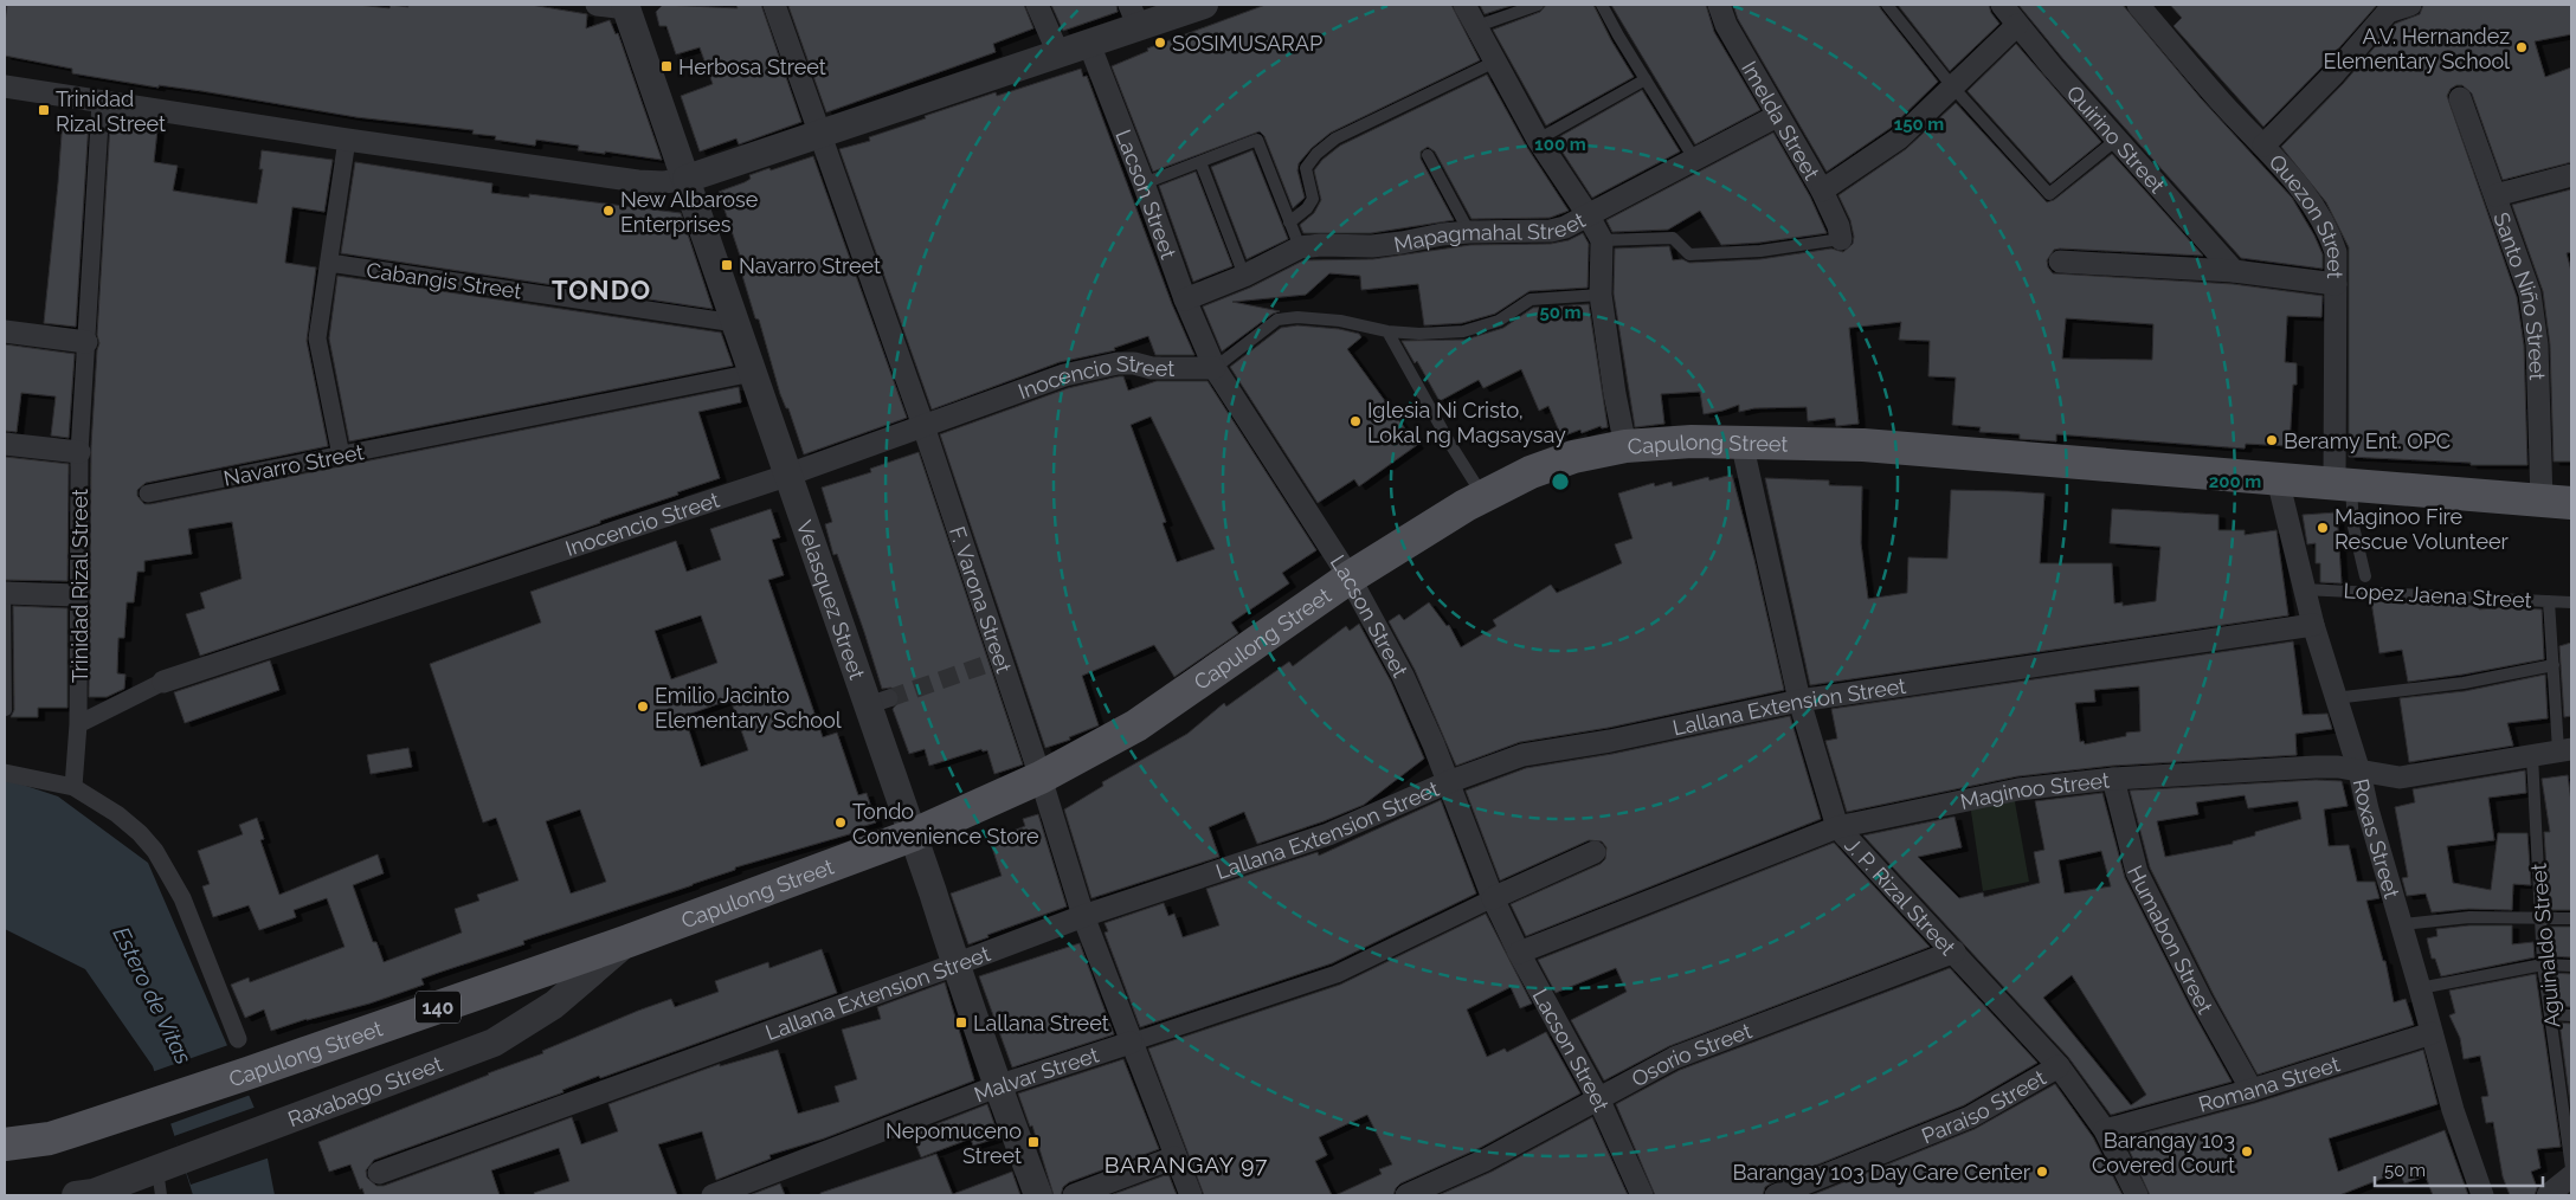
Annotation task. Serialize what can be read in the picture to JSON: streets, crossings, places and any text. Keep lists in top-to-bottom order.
{
  "streets": {
    "main road": ["Capulong Street", "140"],
    "street": [
      "Imelda Street",
      "Quirino Street",
      "Lacson Street",
      "Quezon Street",
      "Mapagmahal Street",
      "Cabangis Street",
      "Santo Niño Street",
      "Inocencio Street",
      "Navarro Street",
      "Trinidad Rizal Street",
      "Velasquez Street",
      "F. Varona Street",
      "Lallana Extension Street",
      "Maginoo Street",
      "Roxas Street",
      "J. P. Rizal Street",
      "Humabon Street",
      "Osorio Street",
      "Malvar Street",
      "Romana Street",
      "Raxabago Street",
      "Paraiso Street"
    ],
    "lane": ["Lopez Jaena Street", "Aguinaldo Street"]
  },
  "crossings": [
    ["Imelda Street", "Mapagmahal Street"],
    ["Lacson Street", "Mapagmahal Street"],
    ["Lacson Street", "Inocencio Street"],
    ["Lacson Street", "Capulong Street"],
    ["Lacson Street", "Lallana Extension Street"],
    ["Lacson Street", "Maginoo Street"],
    ["Lacson Street", "Osorio Street"],
    ["Lacson Street", "Malvar Street"],
    ["Quezon Street", "Capulong Street"],
    ["Cabangis Street", "Velasquez Street"],
    ["Santo Niño Street", "Capulong Street"],
    ["Inocencio Street", "Trinidad Rizal Street"],
    ["Inocencio Street", "Velasquez Street"],
    ["Inocencio Street", "F. Varona Street"],
    ["Capulong Street", "Velasquez Street"],
    ["Capulong Street", "F. Varona Street"],
    ["Capulong Street", "Roxas Street"],
    ["Capulong Street", "J. P. Rizal Street"],
    ["Capulong Street", "Raxabago Street"],
    ["Navarro Street", "Velasquez Street"],
    ["Lopez Jaena Street", "Roxas Street"],
    ["Velasquez Street", "Lallana Extension Street"],
    ["Velasquez Street", "Malvar Street"],
    ["F. Varona Street", "Lallana Extension Street"],
    ["F. Varona Street", "Malvar Street"],
    ["Lallana Extension Street", "Roxas Street"],
    ["Lallana Extension Street", "J. P. Rizal Street"],
    ["Maginoo Street", "Roxas Street"],
    ["Maginoo Street", "J. P. Rizal Street"],
    ["Maginoo Street", "Humabon Street"],
    ["Maginoo Street", "Aguinaldo Street"],
    ["Roxas Street", "Romana Street"],
    ["J. P. Rizal Street", "Osorio Street"],
    ["J. P. Rizal Street", "Romana Street"],
    ["J. P. Rizal Street", "Paraiso Street"],
    ["Humabon Street", "Romana Street"]
  ],
  "districts": ["TONDO", "BARANGAY 97"],
  "water": ["Estero de Vitas"],
  "places": {
    "other": [
      "SOSIMUSARAP",
      "A.V. Hernandez Elementary School",
      "New Albarose Enterprises",
      "Iglesia Ni Cristo, Lokal ng Magsaysay",
      "Beramy Ent. OPC",
      "Maginoo Fire Rescue Volunteer",
      "Emilio Jacinto Elementary School",
      "Tondo Convenience Store",
      "Barangay 103 Covered Court",
      "Barangay 103 Day Care Center"
    ],
    "transit": [
      "Herbosa Street",
      "Trinidad Rizal Street",
      "Navarro Street",
      "Lallana Street",
      "Nepomuceno Street"
    ]
  },
  "scale_bar": "50 m",
  "rings": [
    "150 m",
    "100 m",
    "50 m",
    "200 m"
  ]
}
